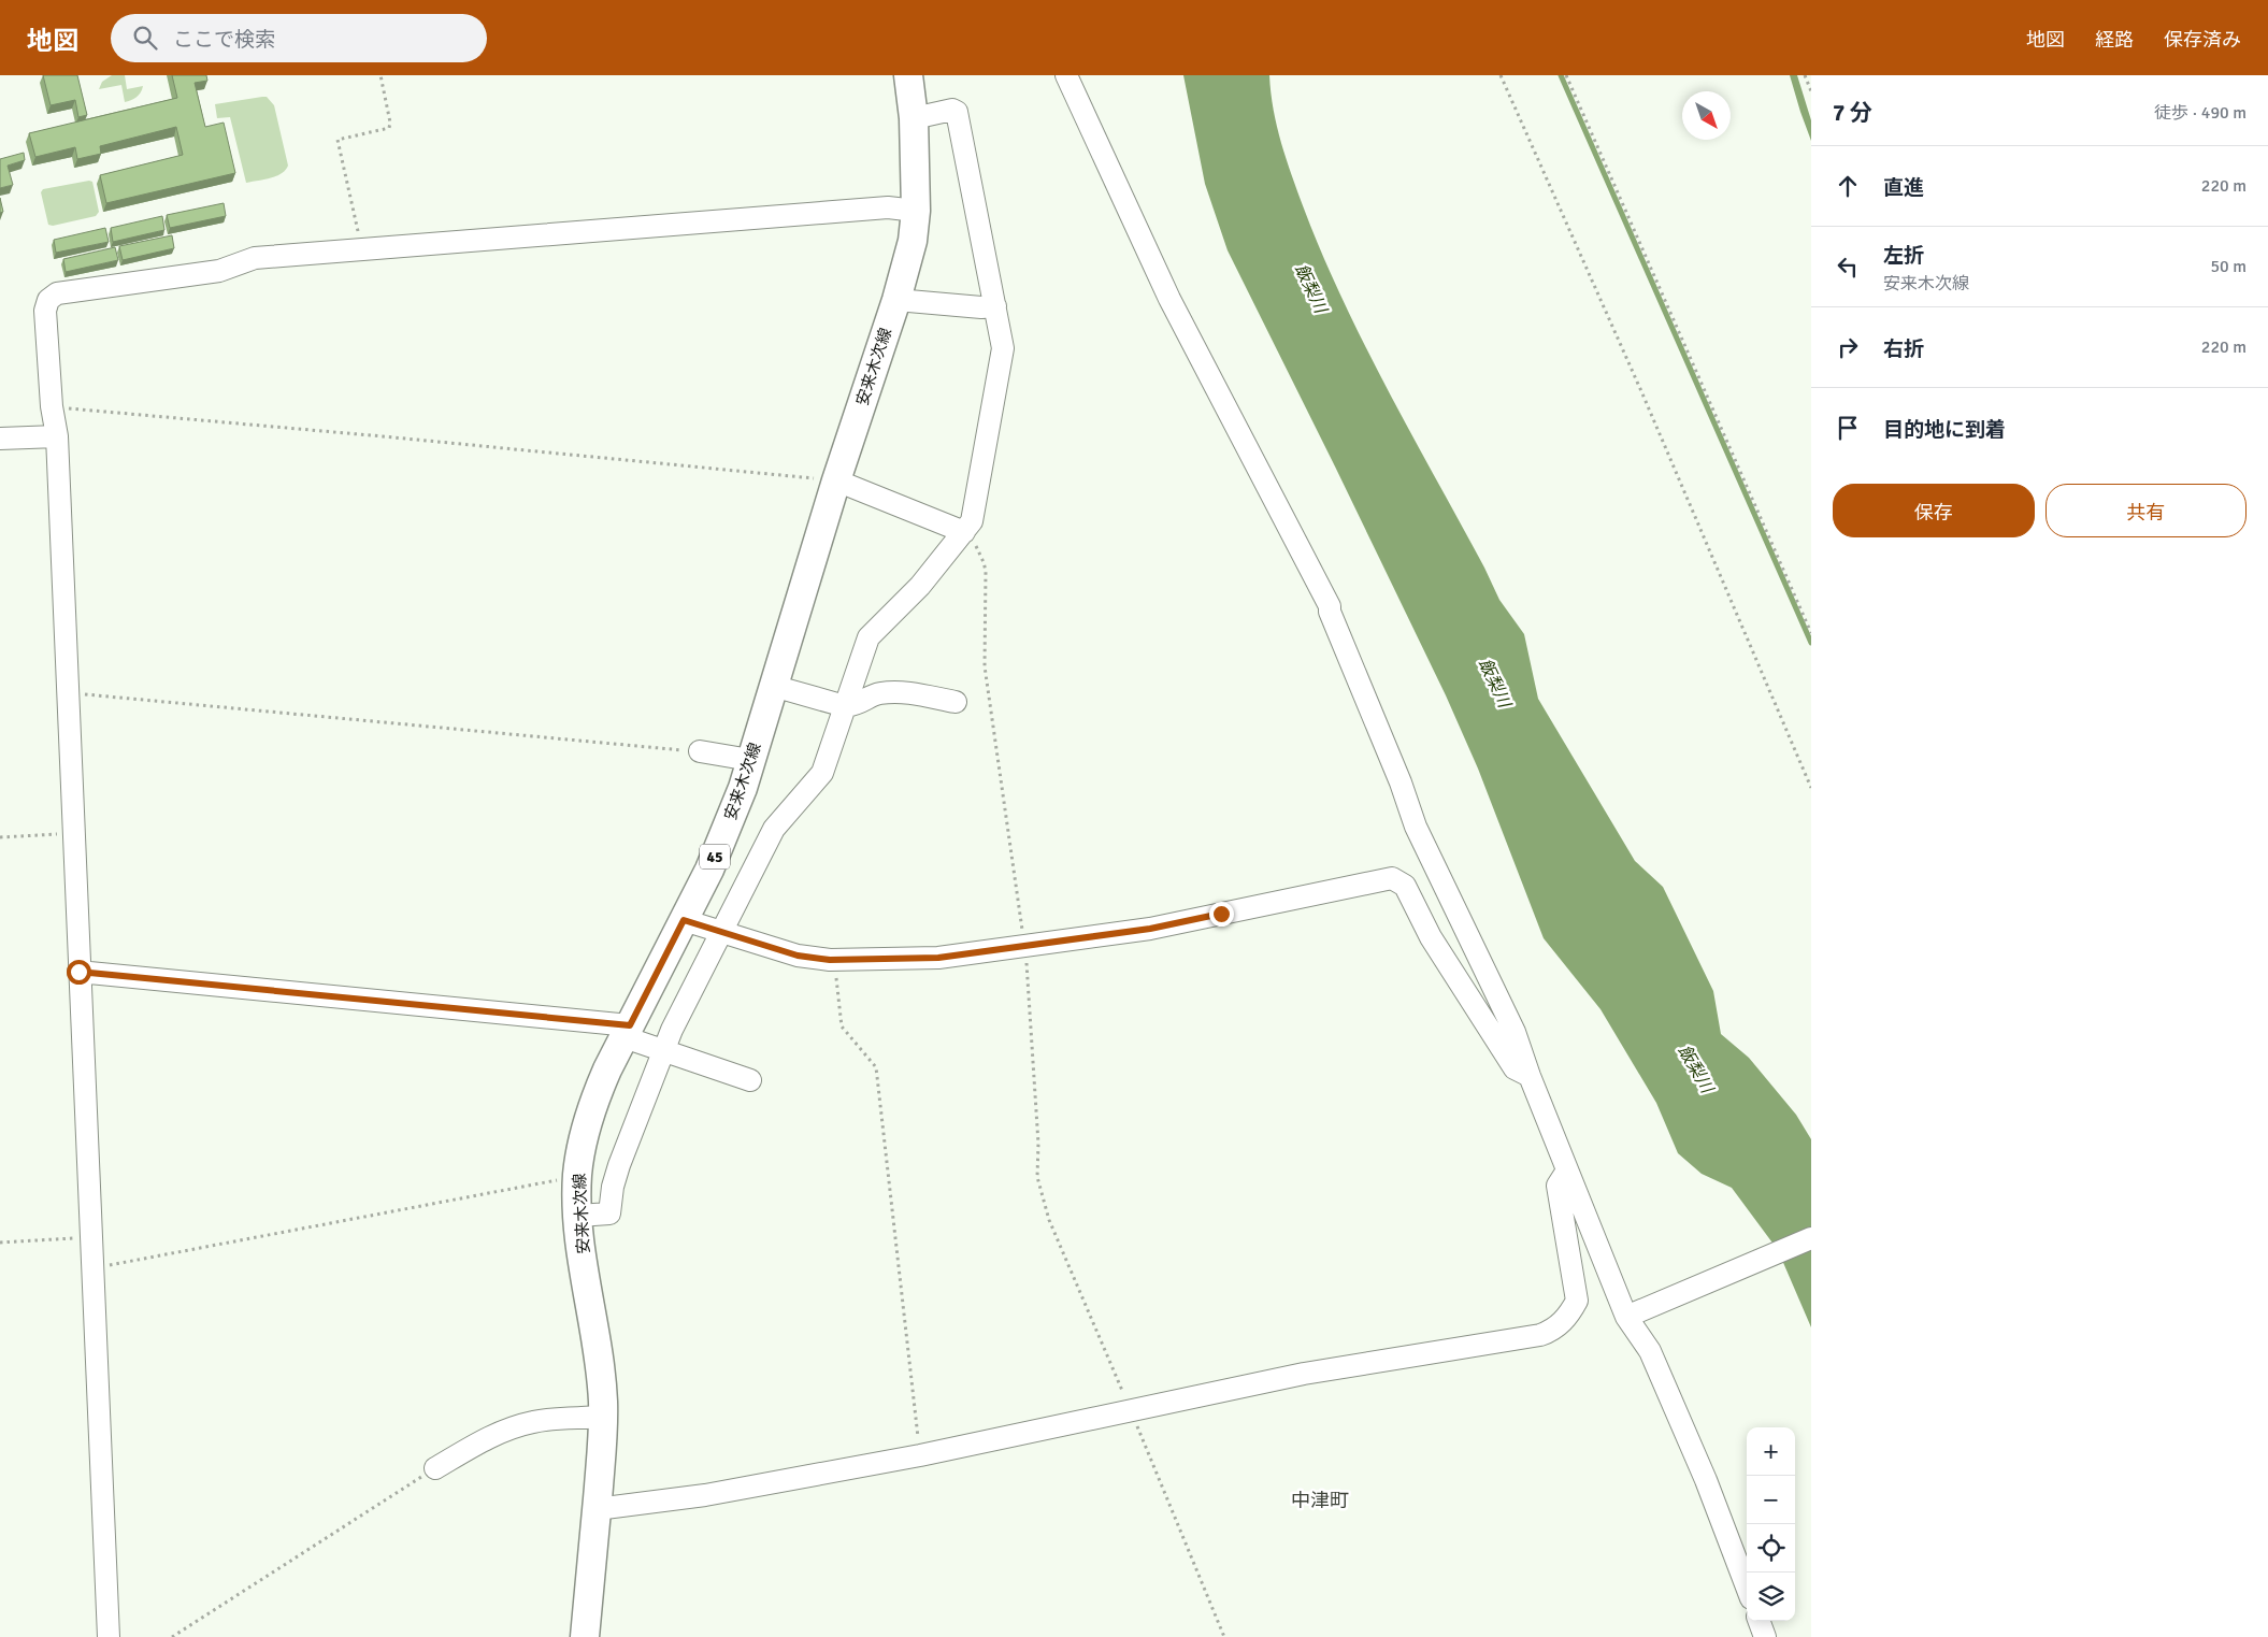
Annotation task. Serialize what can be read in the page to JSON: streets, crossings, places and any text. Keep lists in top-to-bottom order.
{
  "streets": {
    "main road": ["安来木次線", "45"]
  },
  "districts": ["中津町"],
  "water": ["飯梨川"],
  "north": "bottom right",
  "page": {
    "header": "地図",
    "search": "ここで検索",
    "nav": ["地図", "経路", "保存済み"],
    "heading": ["7 分", "徒歩 · 490 m"],
    "list": [
      ["直進", "220 m"],
      ["左折", "安来木次線", "50 m"],
      ["右折", "220 m"],
      "目的地に到着"
    ],
    "buttons": ["保存", "共有"],
    "map_buttons": ["+", "−"]
  }
}
